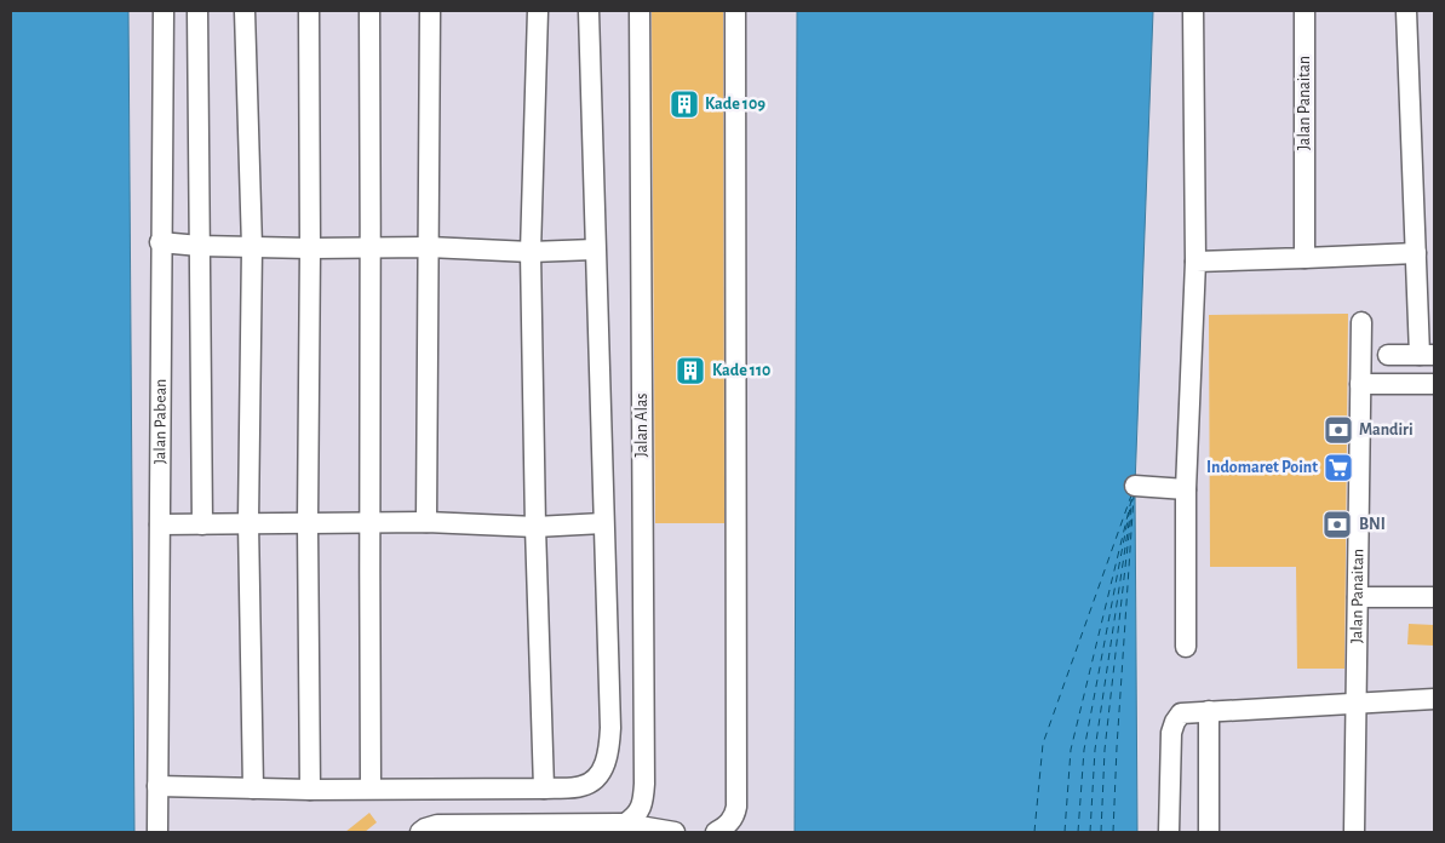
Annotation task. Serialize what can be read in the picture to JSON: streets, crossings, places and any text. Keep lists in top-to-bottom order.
{
  "streets": {
    "lane": ["Jalan Panaitan", "Jalan Pabean", "Jalan Alas"]
  },
  "places": {
    "building": ["Kade 109", "Kade 110"],
    "bank": ["Mandiri", "BNI"],
    "supermarket": ["Indomaret Point"]
  }
}
